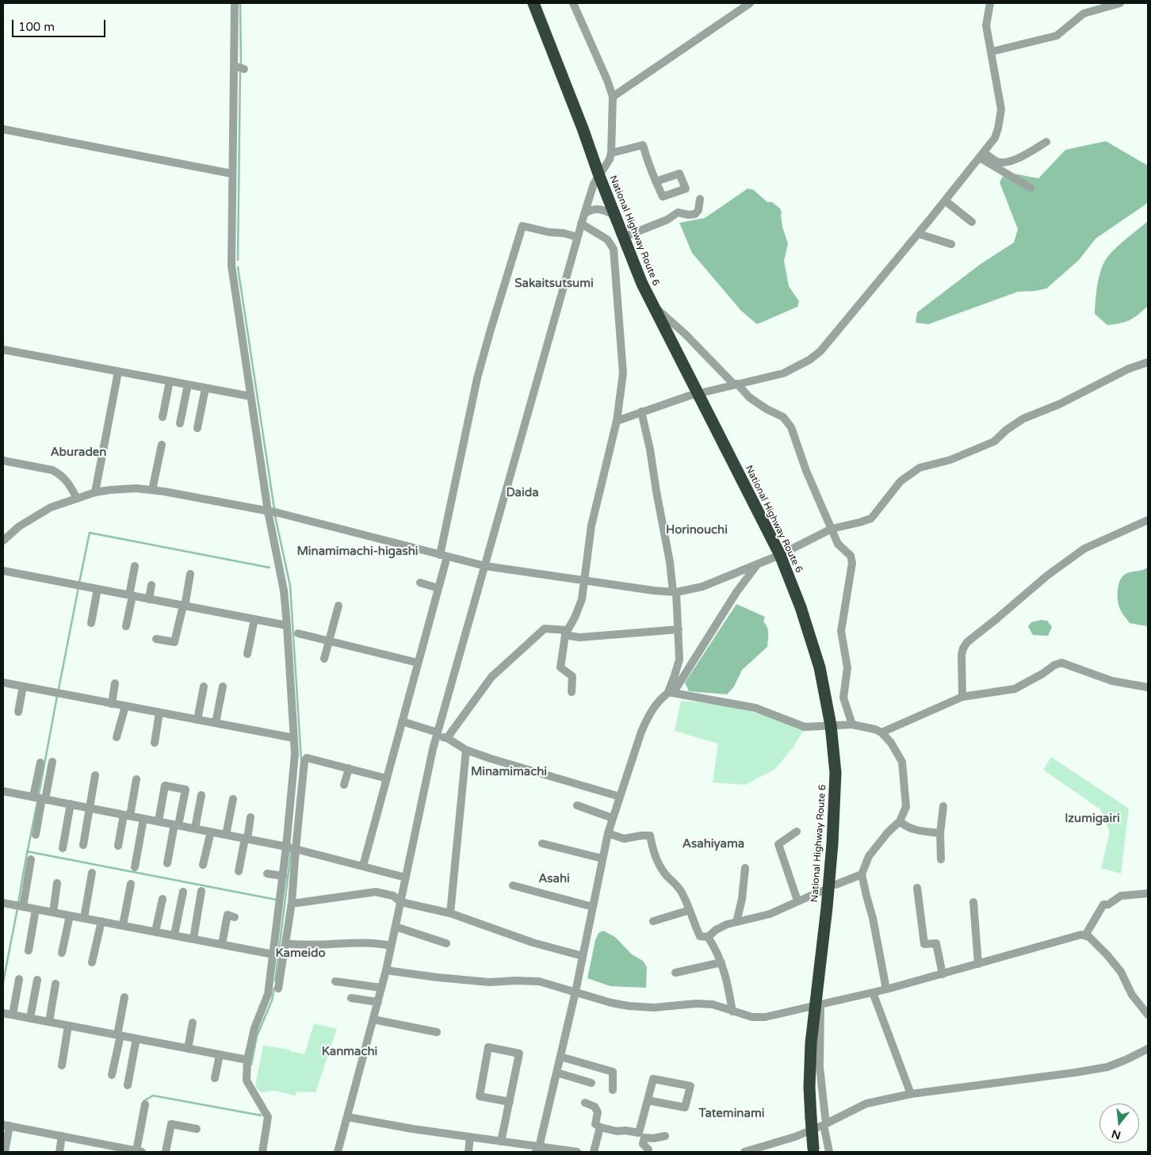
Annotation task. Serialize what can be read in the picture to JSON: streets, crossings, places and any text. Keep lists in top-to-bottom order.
{
  "streets": {
    "highway": ["National Highway Route 6"]
  },
  "districts": [
    "Sakaitsutsumi",
    "Aburaden",
    "Daida",
    "Horinouchi",
    "Minamimachi-higashi",
    "Minamimachi",
    "Izumigairi",
    "Asahiyama",
    "Asahi",
    "Kameido",
    "Kanmachi",
    "Tateminami"
  ],
  "scale_bar": "100 m",
  "north": "bottom"
}
